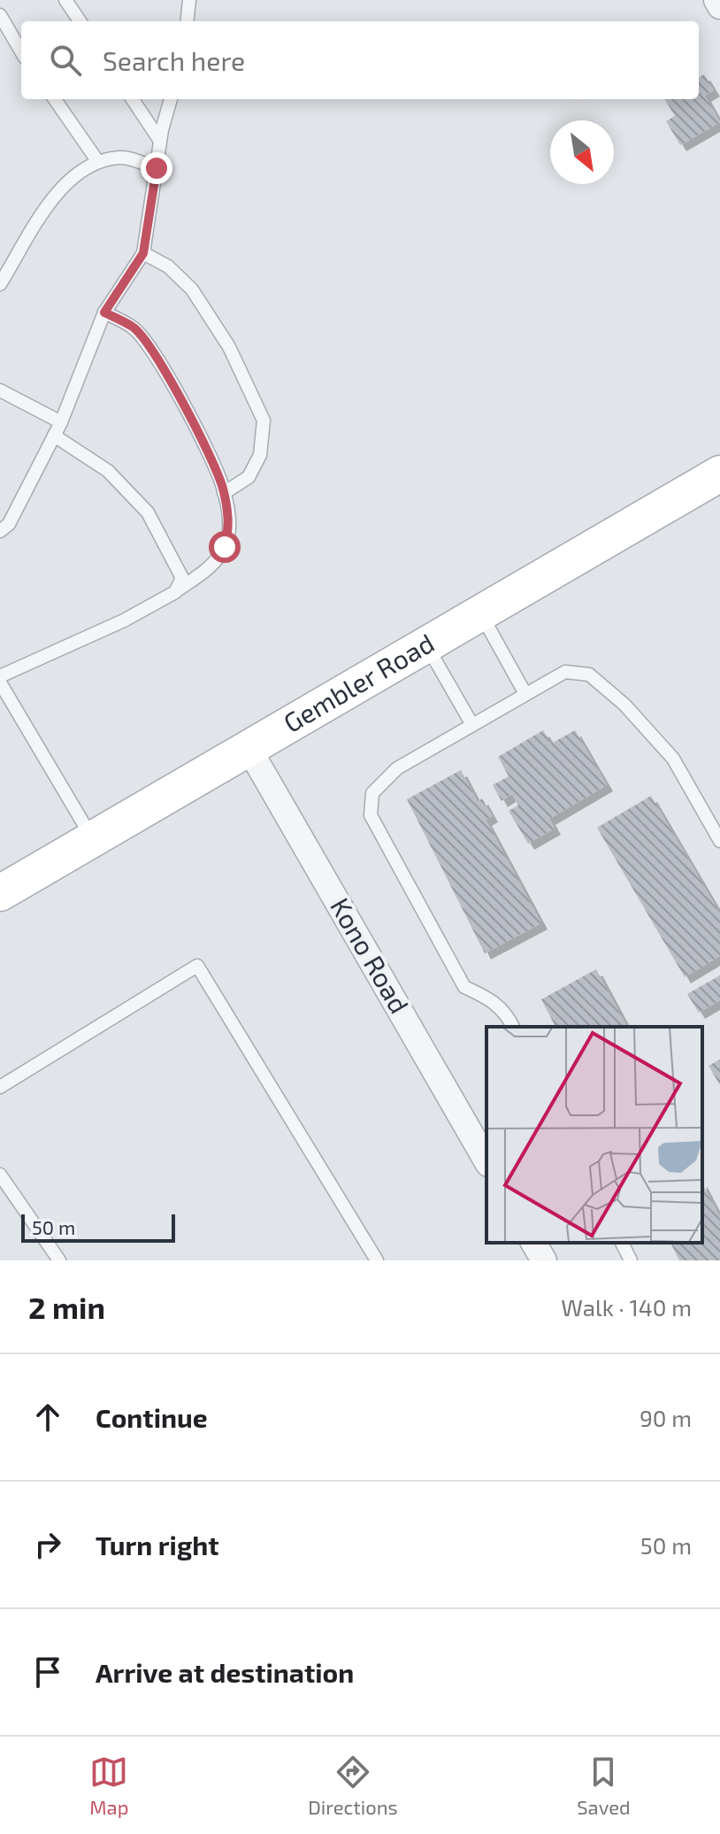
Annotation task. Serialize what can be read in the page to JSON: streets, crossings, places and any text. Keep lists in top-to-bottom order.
{
  "streets": {
    "main road": ["Gembler Road"],
    "street": ["Kono Road"]
  },
  "crossings": [
    ["Gembler Road", "Kono Road"]
  ],
  "scale_bar": "50 m",
  "north": "bottom right",
  "page": {
    "search": "Search here",
    "scale": "50 m",
    "heading": ["2 min", "Walk · 140 m"],
    "list": [
      ["Continue", "90 m"],
      ["Turn right", "50 m"],
      "Arrive at destination"
    ],
    "nav": ["Map", "Directions", "Saved"]
  }
}
